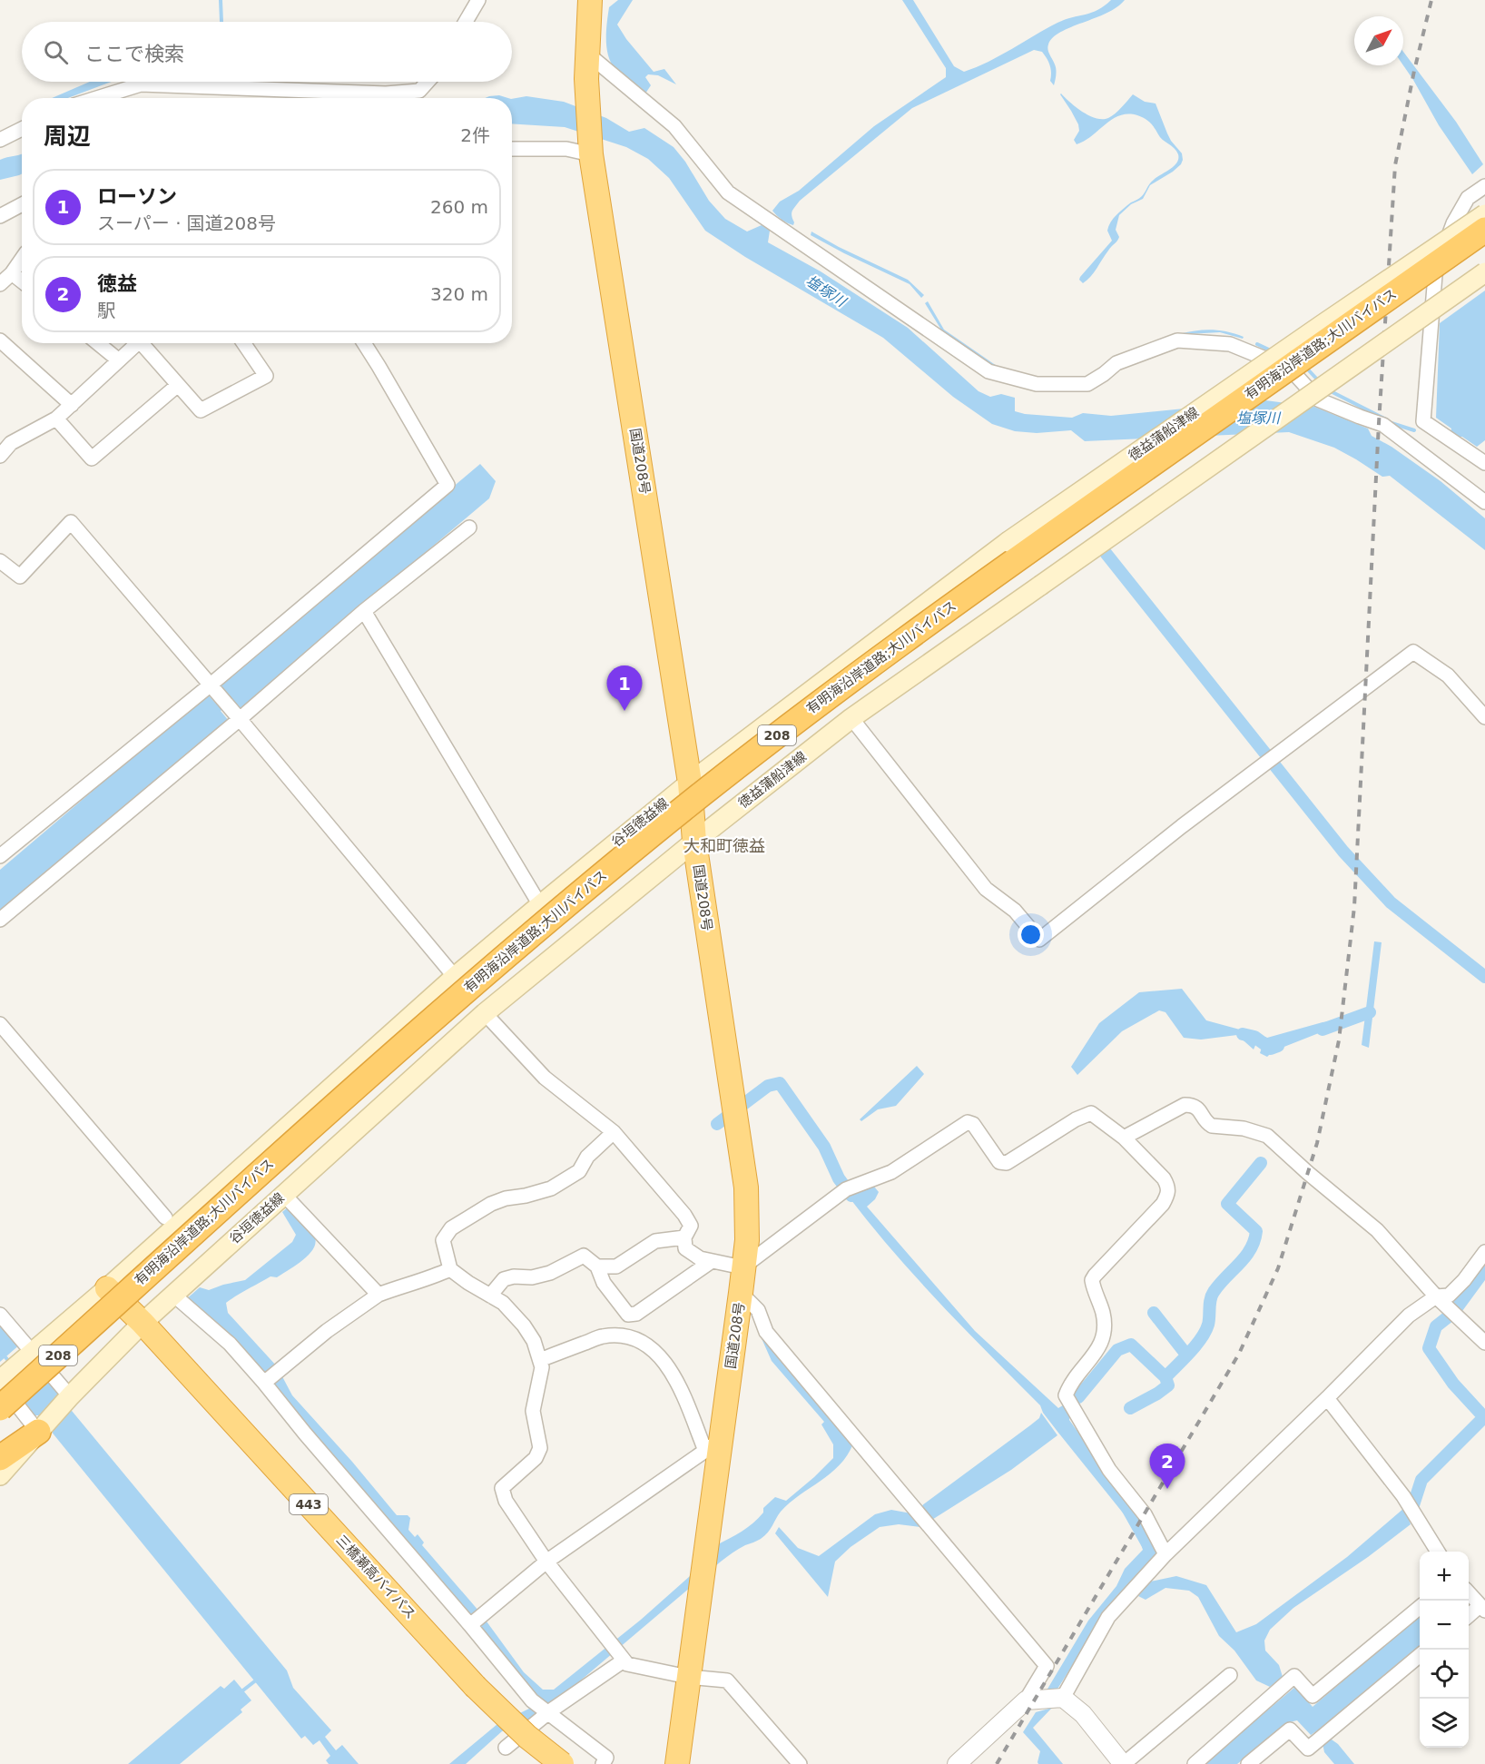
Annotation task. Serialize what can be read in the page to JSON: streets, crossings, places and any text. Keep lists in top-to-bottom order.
{
  "streets": {
    "highway": [
      "有明海沿岸道路;大川バイパス",
      "国道208号",
      "208",
      "443",
      "三橋瀬高バイパス"
    ],
    "main road": ["徳益蒲船津線", "谷垣徳益線"]
  },
  "crossings": [
    ["有明海沿岸道路;大川バイパス", "208"],
    ["有明海沿岸道路;大川バイパス", "谷垣徳益線"],
    ["有明海沿岸道路;大川バイパス", "三橋瀬高バイパス"],
    ["徳益蒲船津線", "国道208号"],
    ["徳益蒲船津線", "谷垣徳益線"],
    ["国道208号", "谷垣徳益線"],
    ["208", "谷垣徳益線"],
    ["208", "三橋瀬高バイパス"],
    ["谷垣徳益線", "三橋瀬高バイパス"]
  ],
  "districts": ["大和町徳益"],
  "water": ["塩塚川"],
  "north": "top right",
  "page": {
    "search": "ここで検索",
    "heading": ["周辺", "2件"],
    "list": [
      {
        "mark": "1",
        "name": "ローソン",
        "note": "スーパー · 国道208号",
        "value": "260 m"
      },
      {
        "mark": "2",
        "name": "徳益",
        "note": "駅",
        "value": "320 m"
      }
    ],
    "pins": ["1", "2"],
    "map_buttons": ["+", "−"]
  }
}
